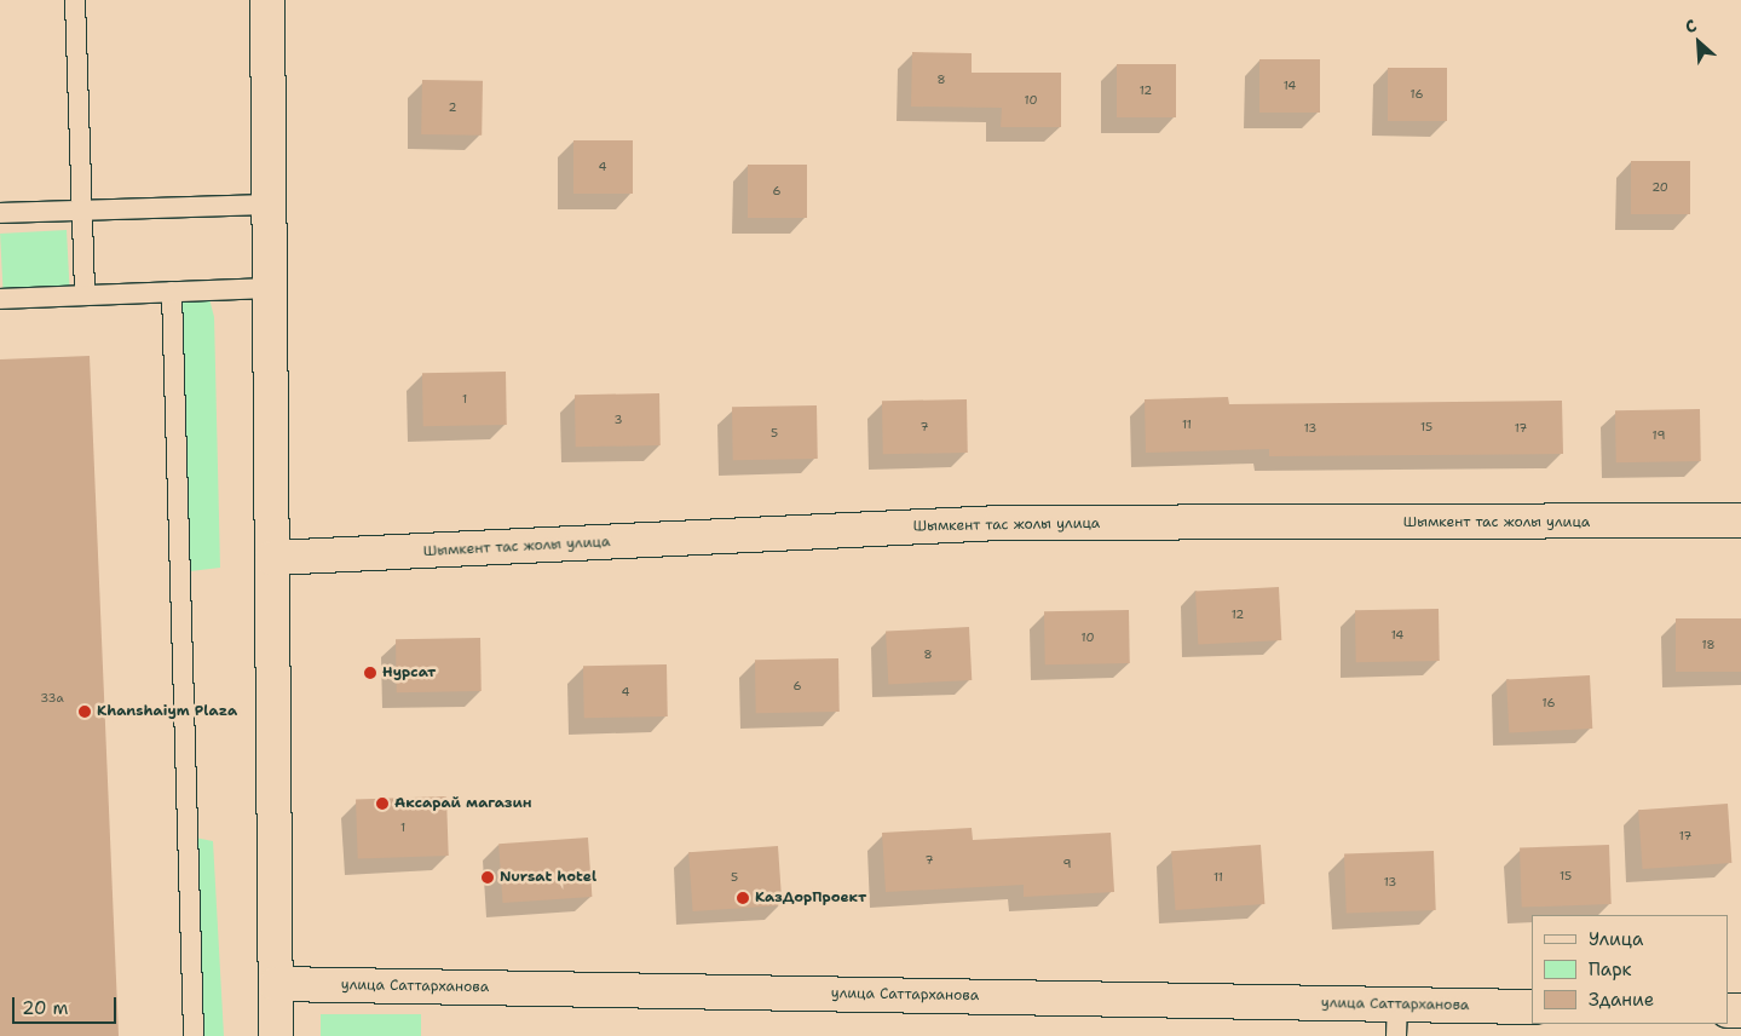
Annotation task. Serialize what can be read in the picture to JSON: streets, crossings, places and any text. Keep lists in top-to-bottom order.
{
  "streets": {
    "street": ["Шымкент тас жолы улица", "улица Саттарханова"]
  },
  "places": [
    "Нурсат",
    "Khanshaiym Plaza",
    "Аксарай магазин",
    "Nursat hotel",
    "КазДорПроект"
  ],
  "house_numbers": [
    "8",
    "14",
    "12",
    "16",
    "10",
    "2",
    "4",
    "20",
    "6",
    "1",
    "3",
    "11",
    "7",
    "15",
    "13",
    "17",
    "5",
    "19",
    "12",
    "14",
    "10",
    "18",
    "8",
    "6",
    "4",
    "33а",
    "16",
    "1",
    "17",
    "7",
    "9",
    "15",
    "5",
    "11",
    "13"
  ],
  "legend": ["Улица", "Парк", "Здание"],
  "scale_bar": "20 m",
  "north": "top left"
}
